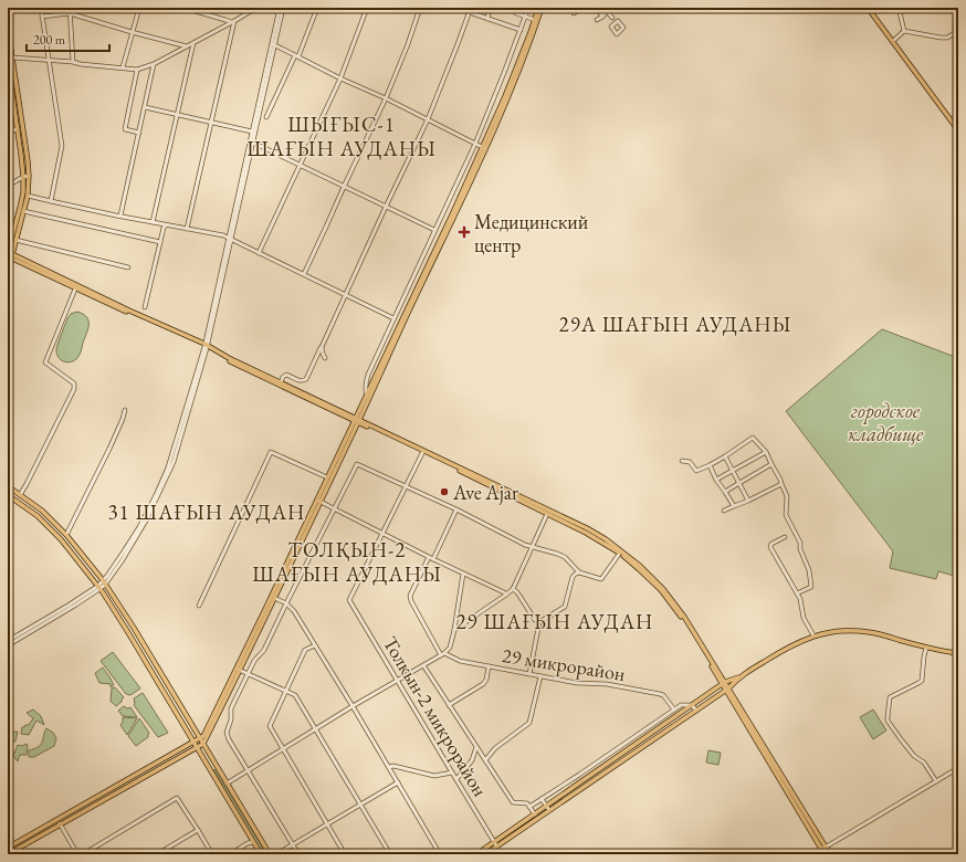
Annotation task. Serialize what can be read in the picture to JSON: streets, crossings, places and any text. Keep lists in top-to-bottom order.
{
  "streets": {
    "street": ["29 микрорайон", "Толкын-2 микрорайон"]
  },
  "districts": [
    "ШЫҒЫС-1 ШАҒЫН АУДАНЫ",
    "29А ШАҒЫН АУДАНЫ",
    "31 ШАҒЫН АУДАН",
    "ТОЛҚЫН-2 ШАҒЫН АУДАНЫ",
    "29 ШАҒЫН АУДАН"
  ],
  "parks": ["городское кладбище"],
  "places": {
    "health": ["Медицинский центр"],
    "other": ["Ave Ajar"]
  },
  "scale_bar": "200 m"
}
